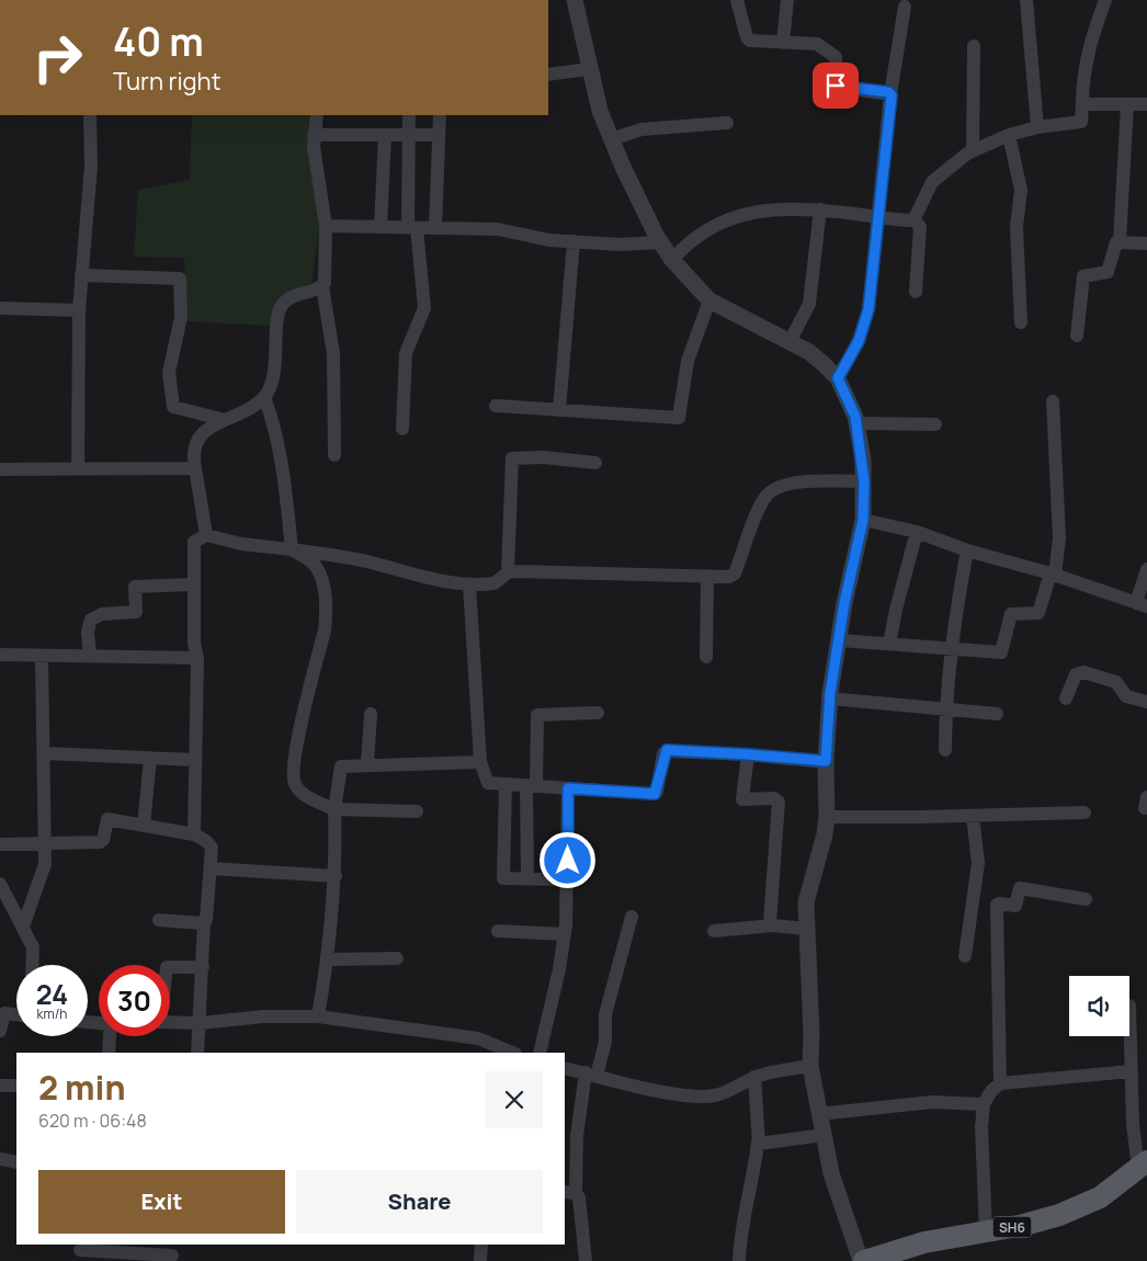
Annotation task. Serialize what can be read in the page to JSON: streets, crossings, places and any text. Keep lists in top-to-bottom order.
{
  "streets": {
    "main road": ["SH6"]
  },
  "page": {
    "turn": ["40 m", "Turn right"],
    "speed": "24 km/h",
    "limit": "30",
    "heading": ["2 min", "620 m · 06:48"],
    "buttons": ["Exit", "Share"]
  }
}
